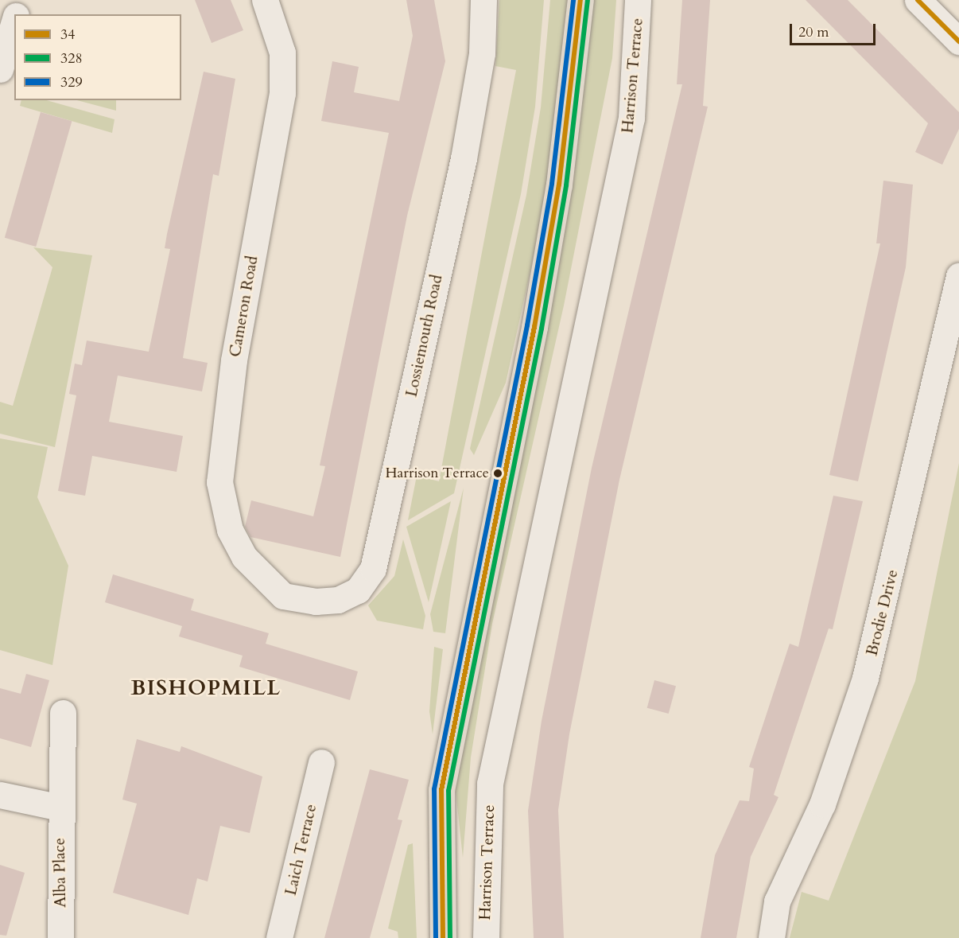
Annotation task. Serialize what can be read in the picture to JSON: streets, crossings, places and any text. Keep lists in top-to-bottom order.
{
  "streets": {
    "street": [
      "Harrison Terrace",
      "Cameron Road",
      "Lossiemouth Road",
      "Brodie Drive",
      "Laich Terrace",
      "Alba Place"
    ]
  },
  "crossings": [
    ["Cameron Road", "Lossiemouth Road"]
  ],
  "districts": ["BISHOPMILL"],
  "places": ["Harrison Terrace"],
  "lines": ["transit line 34", "transit line 329", "transit line 328"],
  "legend": ["34", "328", "329"],
  "scale_bar": "20 m"
}
